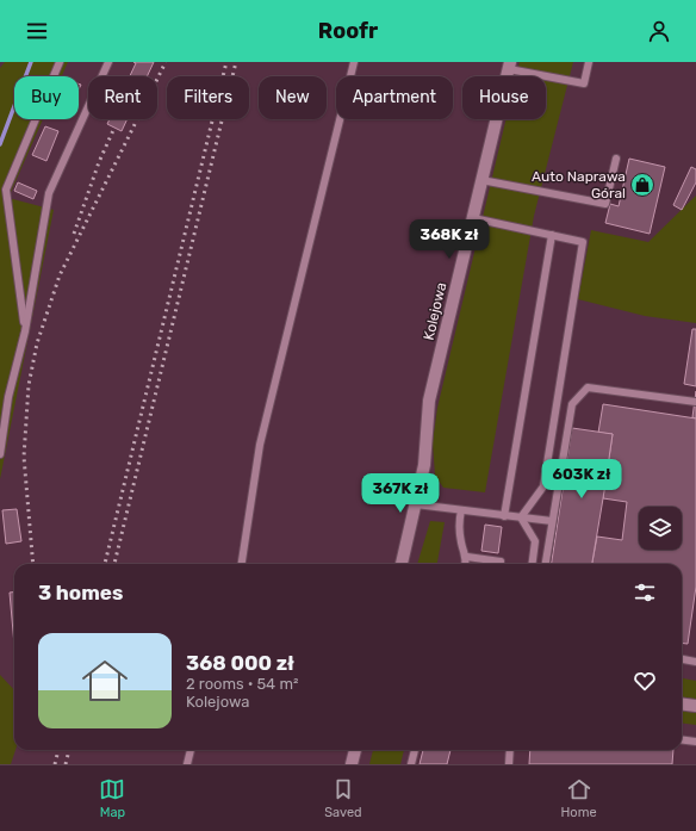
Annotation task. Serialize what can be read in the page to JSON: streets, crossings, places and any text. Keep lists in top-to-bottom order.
{
  "streets": {
    "street": ["Kolejowa"]
  },
  "places": {
    "shop": ["Auto Naprawa Góral"]
  },
  "page": {
    "header": "Roofr",
    "chip": [
      "Buy",
      "Rent",
      "Filters",
      "New",
      "Apartment",
      "House"
    ],
    "price": ["368K zł", "603K zł", "367K zł"],
    "heading": "3 homes",
    "list": [
      {
        "name": "368 000 zł",
        "note": "2 rooms · 54 m² · Kolejowa"
      }
    ],
    "tabs": ["Map", "Saved", "Home"]
  }
}
